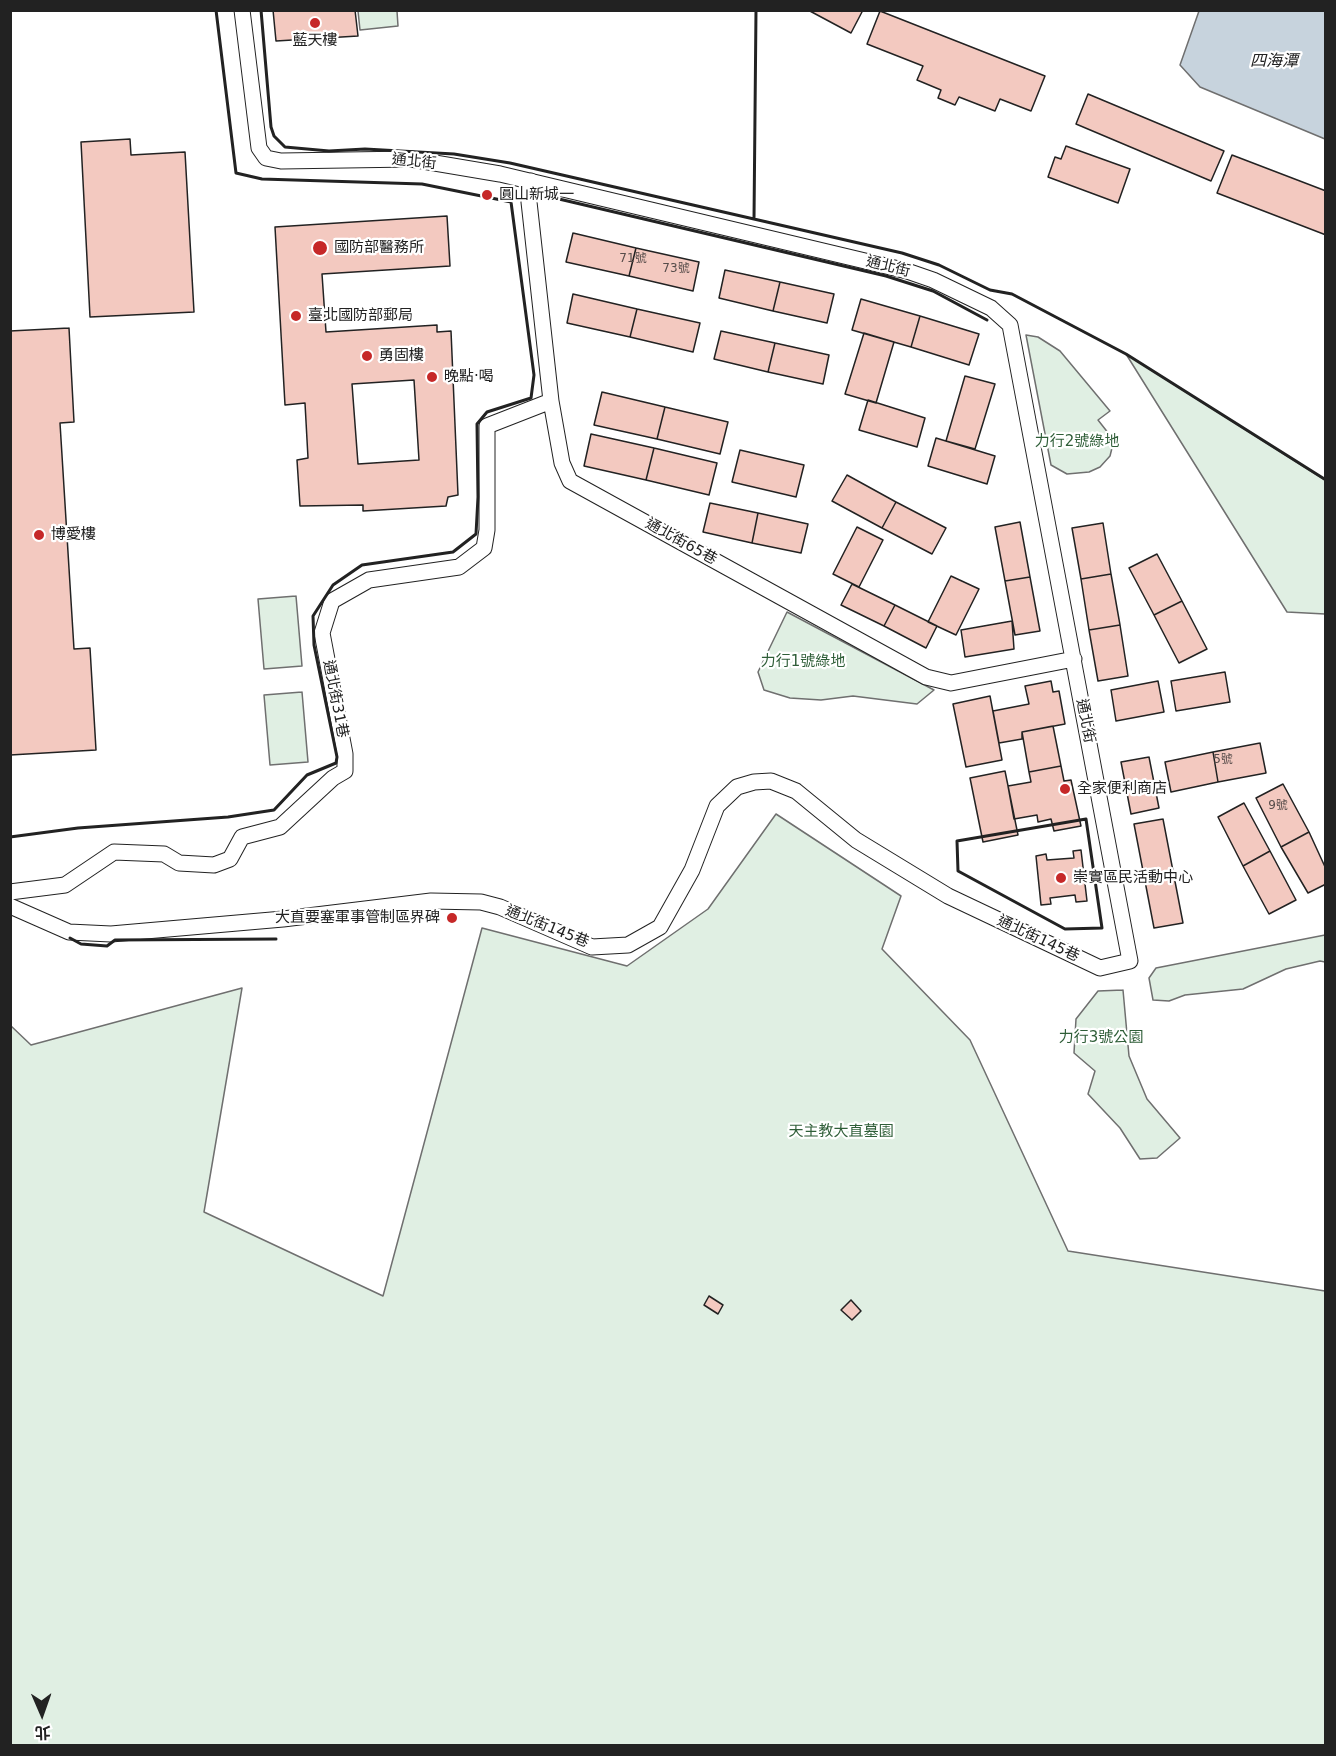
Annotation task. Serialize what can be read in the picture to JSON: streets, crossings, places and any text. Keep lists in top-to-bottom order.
{
  "streets": {
    "street": [
      "通北街",
      "通北街65巷",
      "通北街31巷",
      "通北街145巷"
    ]
  },
  "crossings": [
    ["通北街", "通北街65巷"],
    ["通北街", "通北街145巷"],
    ["通北街65巷", "通北街31巷"]
  ],
  "water": ["四海潭"],
  "parks": [
    "力行2號綠地",
    "力行1號綠地",
    "力行3號公園",
    "天主教大直墓園"
  ],
  "places": [
    "藍天樓",
    "圓山新城一",
    "國防部醫務所",
    "臺北國防部郵局",
    "勇固樓",
    "晚點·喝",
    "博愛樓",
    "全家便利商店",
    "崇實區民活動中心",
    "大直要塞軍事管制區界碑"
  ],
  "house_numbers": [
    "71號",
    "73號",
    "5號",
    "9號"
  ],
  "north": "bottom"
}
